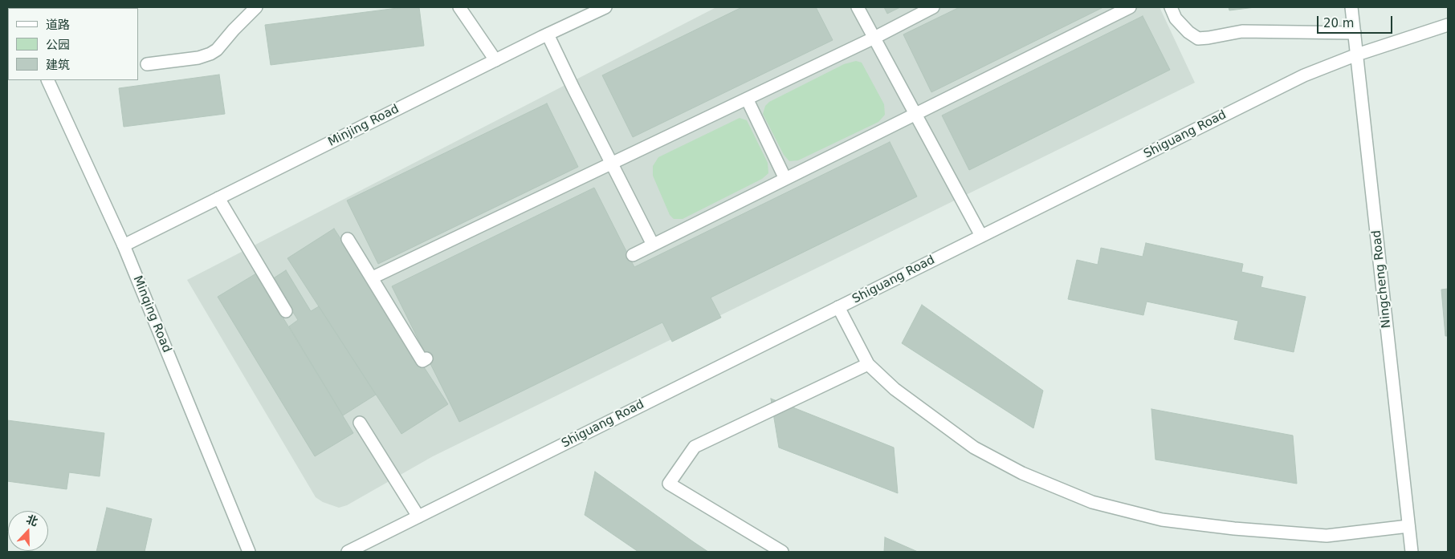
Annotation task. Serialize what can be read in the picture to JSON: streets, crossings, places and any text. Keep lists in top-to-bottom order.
{
  "streets": {
    "street": [
      "Minjing Road",
      "Shiguang Road",
      "Ningcheng Road",
      "Minqing Road"
    ]
  },
  "crossings": [
    ["Minjing Road", "Minqing Road"],
    ["Shiguang Road", "Ningcheng Road"]
  ],
  "legend": ["道路", "公园", "建筑"],
  "scale_bar": "20 m",
  "north": "top"
}
